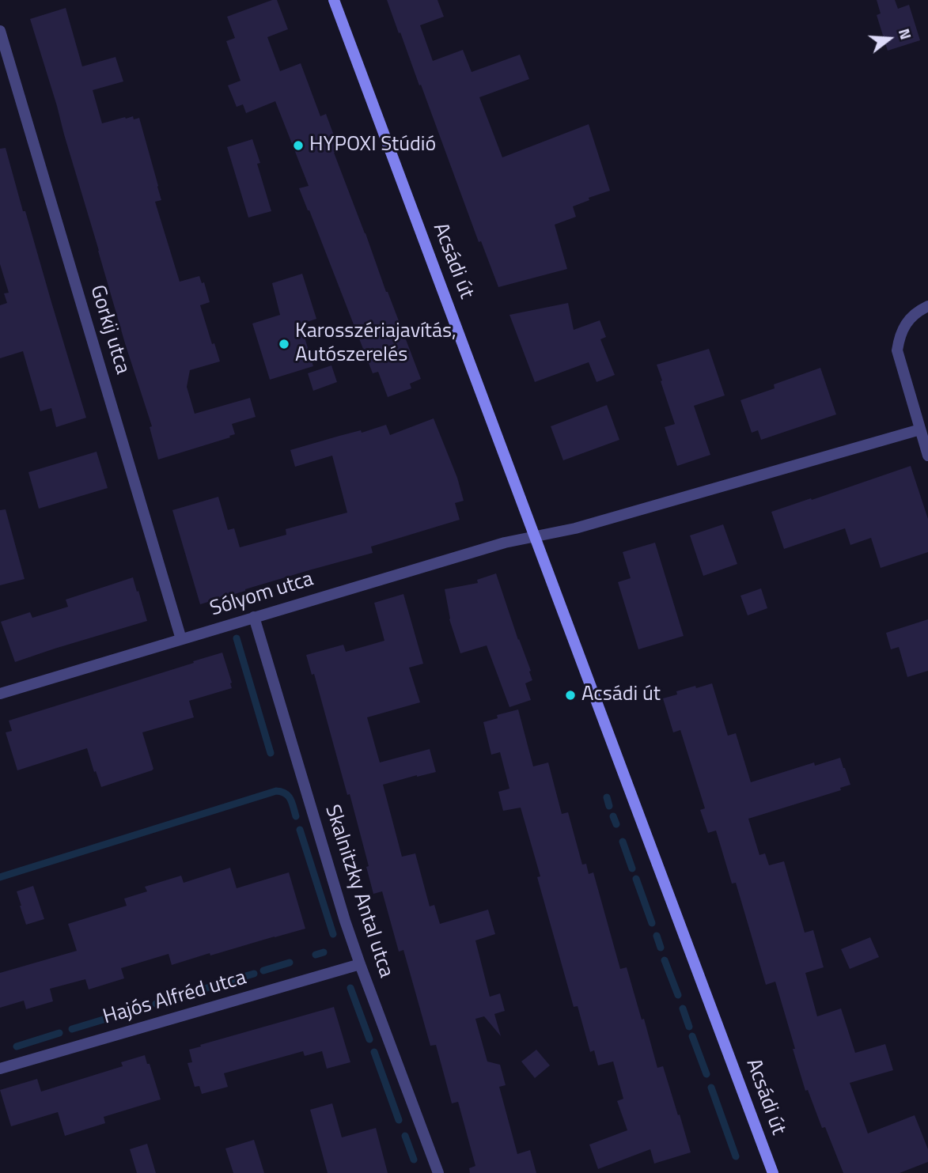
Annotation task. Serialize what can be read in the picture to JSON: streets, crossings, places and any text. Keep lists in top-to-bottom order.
{
  "streets": {
    "main road": ["Acsádi út"],
    "street": [
      "Gorkij utca",
      "Sólyom utca",
      "Skalnitzky Antal utca",
      "Hajós Alfréd utca"
    ]
  },
  "crossings": [
    ["Acsádi út", "Sólyom utca"],
    ["Gorkij utca", "Sólyom utca"],
    ["Sólyom utca", "Skalnitzky Antal utca"],
    ["Skalnitzky Antal utca", "Hajós Alfréd utca"]
  ],
  "places": ["HYPOXI Stúdió", "Karosszériajavítás, Autószerelés", "Acsádi út"],
  "north": "right"
}
